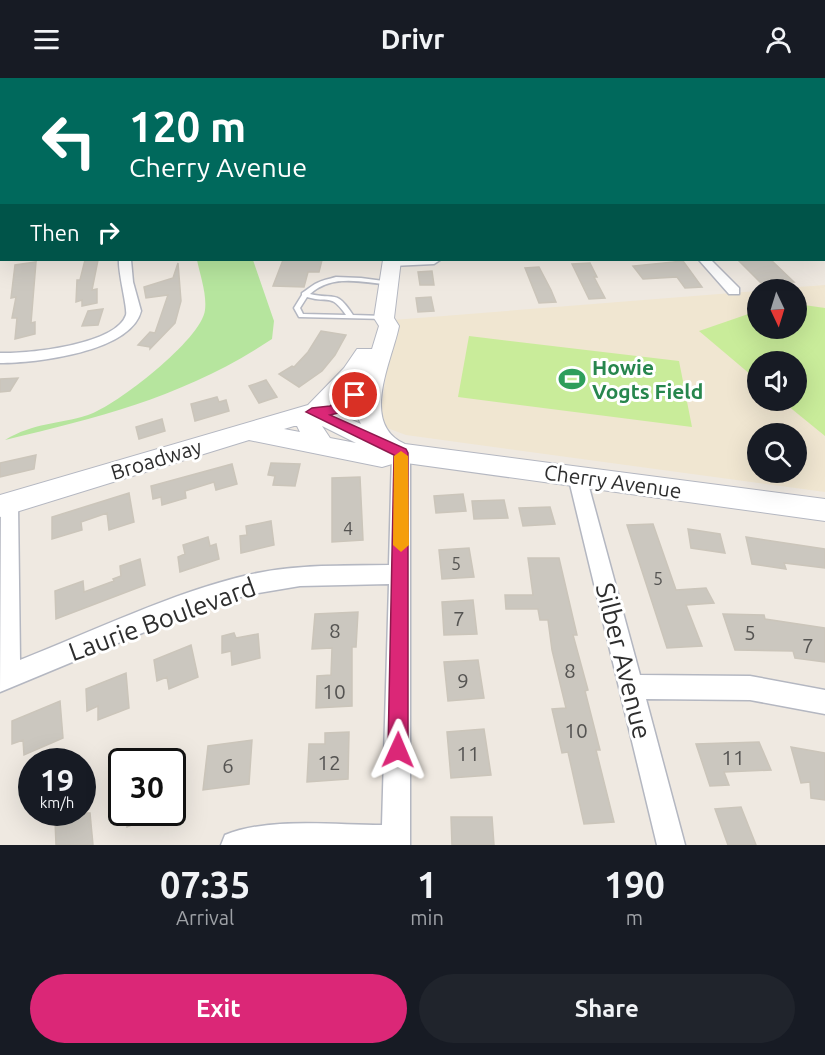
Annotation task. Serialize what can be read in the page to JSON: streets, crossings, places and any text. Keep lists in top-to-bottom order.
{
  "streets": {
    "main road": ["Broadway", "Cherry Avenue"],
    "street": ["Laurie Boulevard", "Silber Avenue"]
  },
  "crossings": [
    ["Broadway", "Cherry Avenue"],
    ["Cherry Avenue", "Silber Avenue"]
  ],
  "places": {
    "sports": ["Howie Vogts Field"]
  },
  "house_numbers": [
    "4",
    "5",
    "5",
    "7",
    "8",
    "5",
    "7",
    "8",
    "9",
    "10",
    "10",
    "11",
    "11",
    "12",
    "6"
  ],
  "north": "bottom",
  "page": {
    "header": "Drivr",
    "turn": ["120 m", "Cherry Avenue"],
    "then": "Then",
    "speed": "19 km/h",
    "limit": "30",
    "eta": [
      "07:35",
      "Arrival",
      "1",
      "min",
      "190",
      "m"
    ],
    "buttons": ["Exit", "Share"]
  }
}
